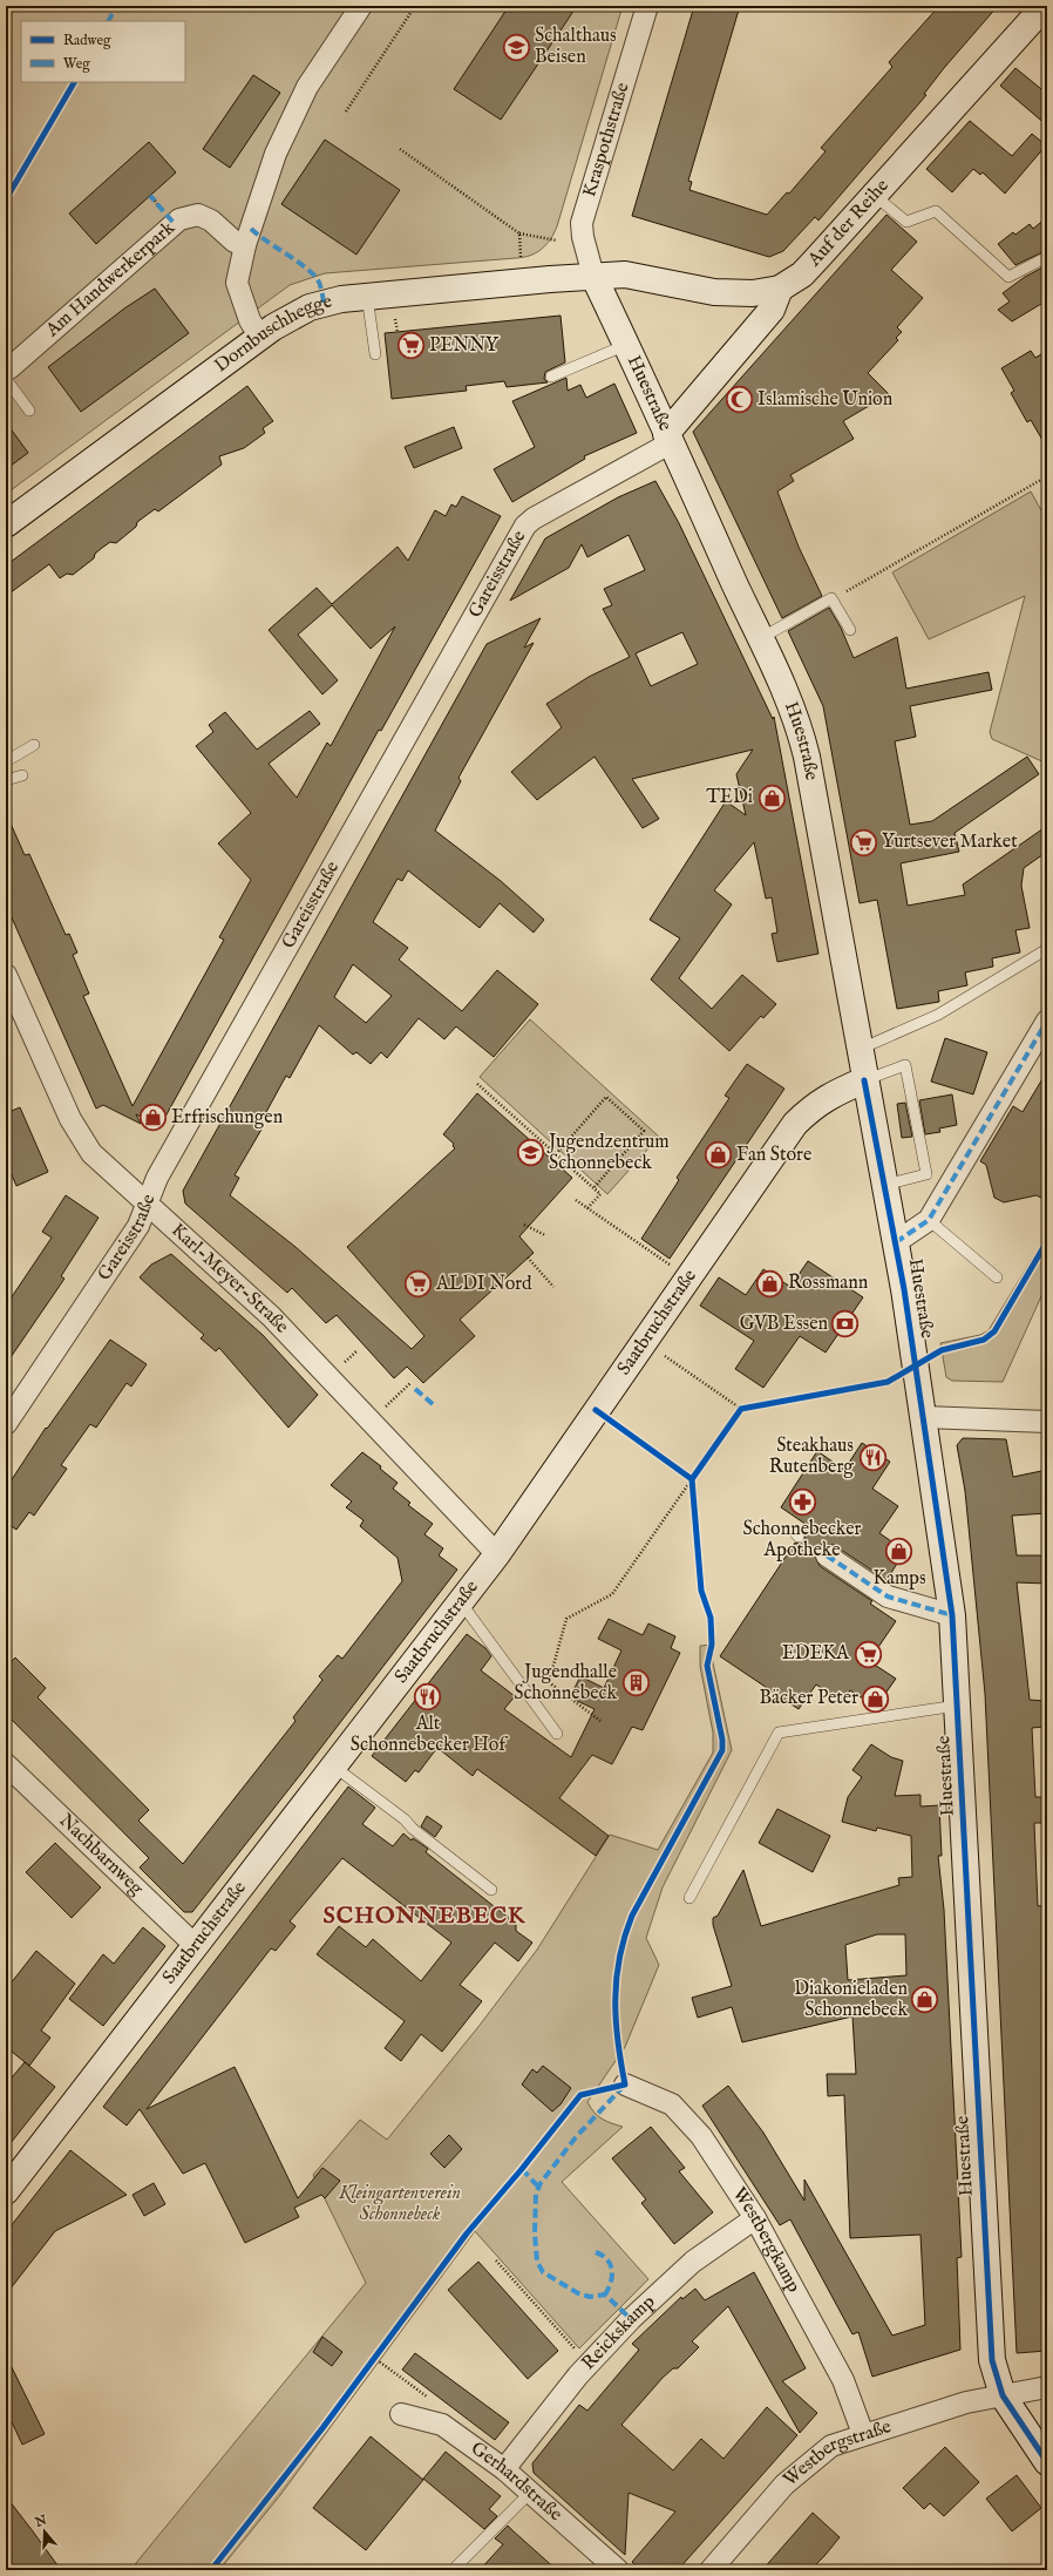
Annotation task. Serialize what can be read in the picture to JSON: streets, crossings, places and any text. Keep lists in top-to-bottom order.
{
  "streets": {
    "main road": [
      "Auf der Reihe",
      "Dornbuschhegge",
      "Huestraße",
      "Saatbruchstraße"
    ],
    "street": [
      "Kraspothstraße",
      "Am Handwerkerpark",
      "Gareisstraße",
      "Karl-Meyer-Straße",
      "Nachbarnweg",
      "Westbergkamp",
      "Reickskamp",
      "Westbergstraße",
      "Gerhardstraße"
    ]
  },
  "crossings": [
    ["Kraspothstraße", "Auf der Reihe"],
    ["Kraspothstraße", "Dornbuschhegge"],
    ["Kraspothstraße", "Huestraße"],
    ["Auf der Reihe", "Dornbuschhegge"],
    ["Auf der Reihe", "Huestraße"],
    ["Dornbuschhegge", "Huestraße"],
    ["Huestraße", "Gareisstraße"],
    ["Huestraße", "Saatbruchstraße"],
    ["Huestraße", "Westbergstraße"],
    ["Gareisstraße", "Karl-Meyer-Straße"],
    ["Karl-Meyer-Straße", "Saatbruchstraße"],
    ["Saatbruchstraße", "Nachbarnweg"],
    ["Westbergkamp", "Reickskamp"],
    ["Westbergkamp", "Westbergstraße"],
    ["Reickskamp", "Gerhardstraße"]
  ],
  "districts": ["SCHONNEBECK"],
  "parks": ["Kleingartenverein Schonnebeck"],
  "places": {
    "school or university": ["Schalthaus Beisen", "Jugendzentrum Schonnebeck"],
    "supermarket": [
      "PENNY",
      "Yurtsever Market",
      "ALDI Nord",
      "EDEKA"
    ],
    "mosque": ["Islamische Union"],
    "shop": [
      "TEDi",
      "Erfrischungen",
      "Fan Store",
      "Rossmann",
      "Kamps",
      "Bäcker Peter",
      "Diakonieladen Schonnebeck"
    ],
    "bank": ["GVB Essen"],
    "restaurant": ["Steakhaus Rutenberg", "Alt Schonnebecker Hof"],
    "pharmacy": ["Schonnebecker Apotheke"],
    "building": ["Jugendhalle Schonnebeck"]
  },
  "legend": ["Radweg", "Weg"],
  "north": "top"
}
